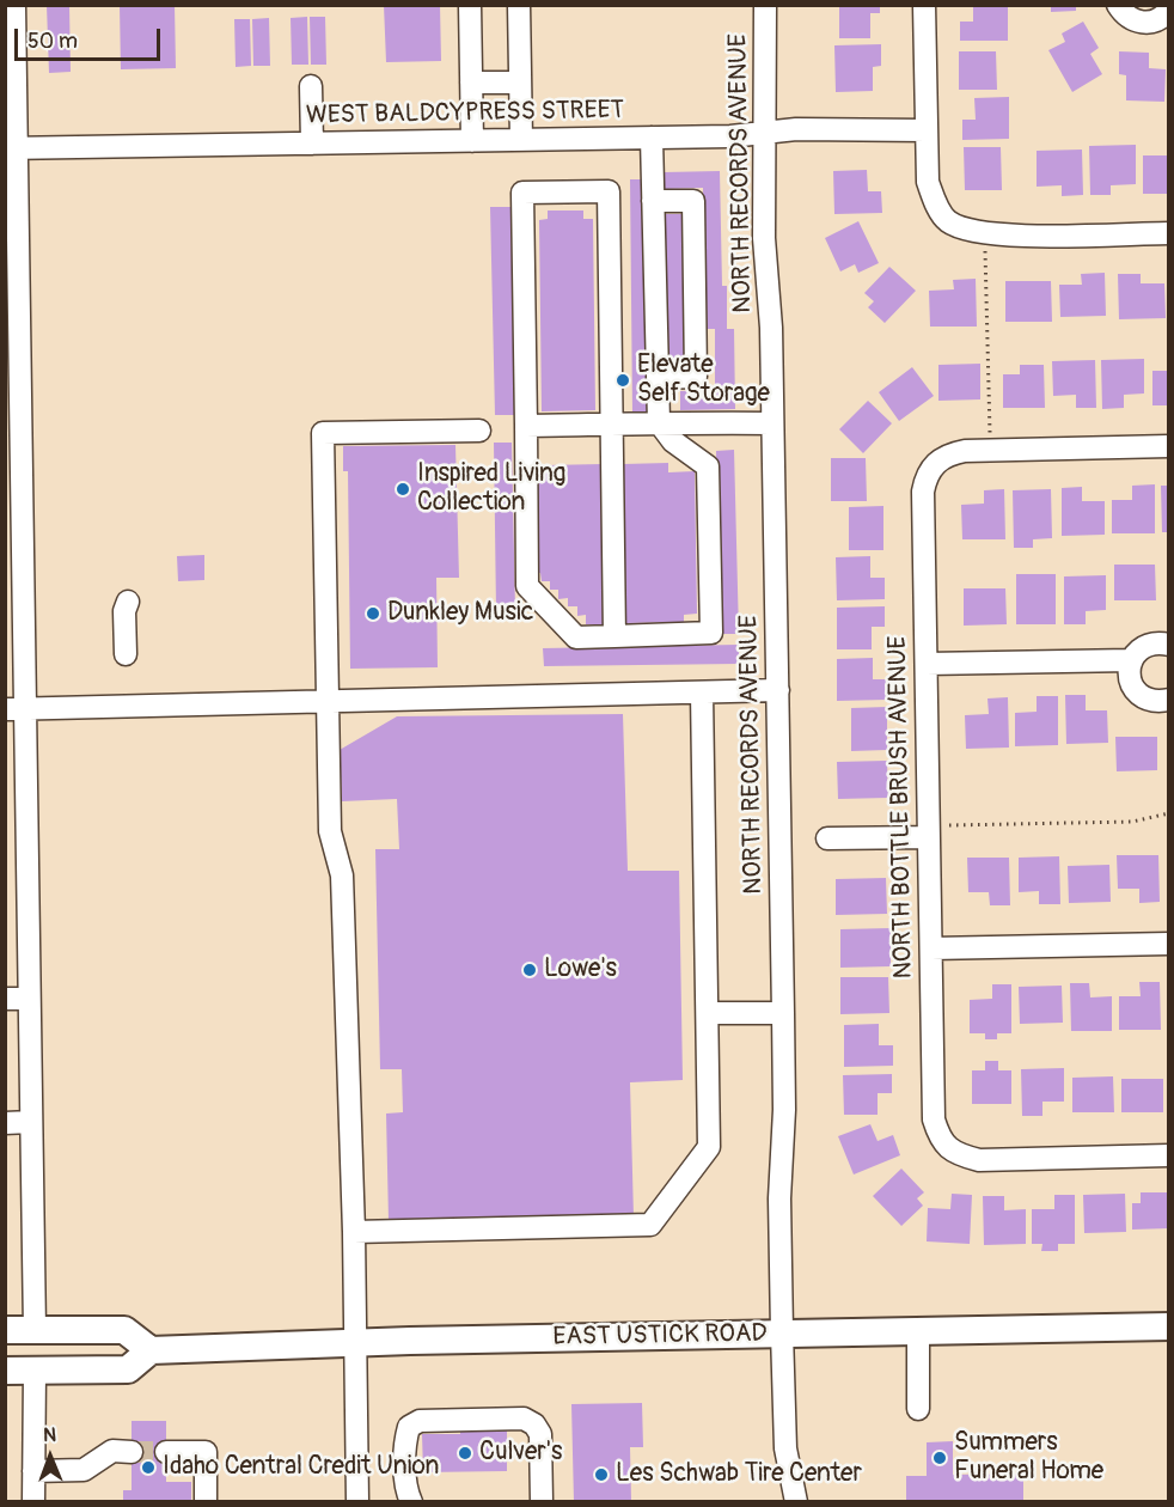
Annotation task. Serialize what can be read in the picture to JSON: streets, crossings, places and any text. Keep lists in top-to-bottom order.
{
  "streets": {
    "main road": ["EAST USTICK ROAD"],
    "street": ["WEST BALDCYPRESS STREET", "NORTH RECORDS AVENUE", "NORTH BOTTLE BRUSH AVENUE"]
  },
  "crossings": [
    ["WEST BALDCYPRESS STREET", "NORTH RECORDS AVENUE"],
    ["NORTH RECORDS AVENUE", "EAST USTICK ROAD"]
  ],
  "places": [
    "Elevate Self Storage",
    "Inspired Living Collection",
    "Dunkley Music",
    "Lowe's",
    "Culver's",
    "Summers Funeral Home",
    "Idaho Central Credit Union",
    "Les Schwab Tire Center"
  ],
  "scale_bar": "50 m",
  "north": "top"
}
